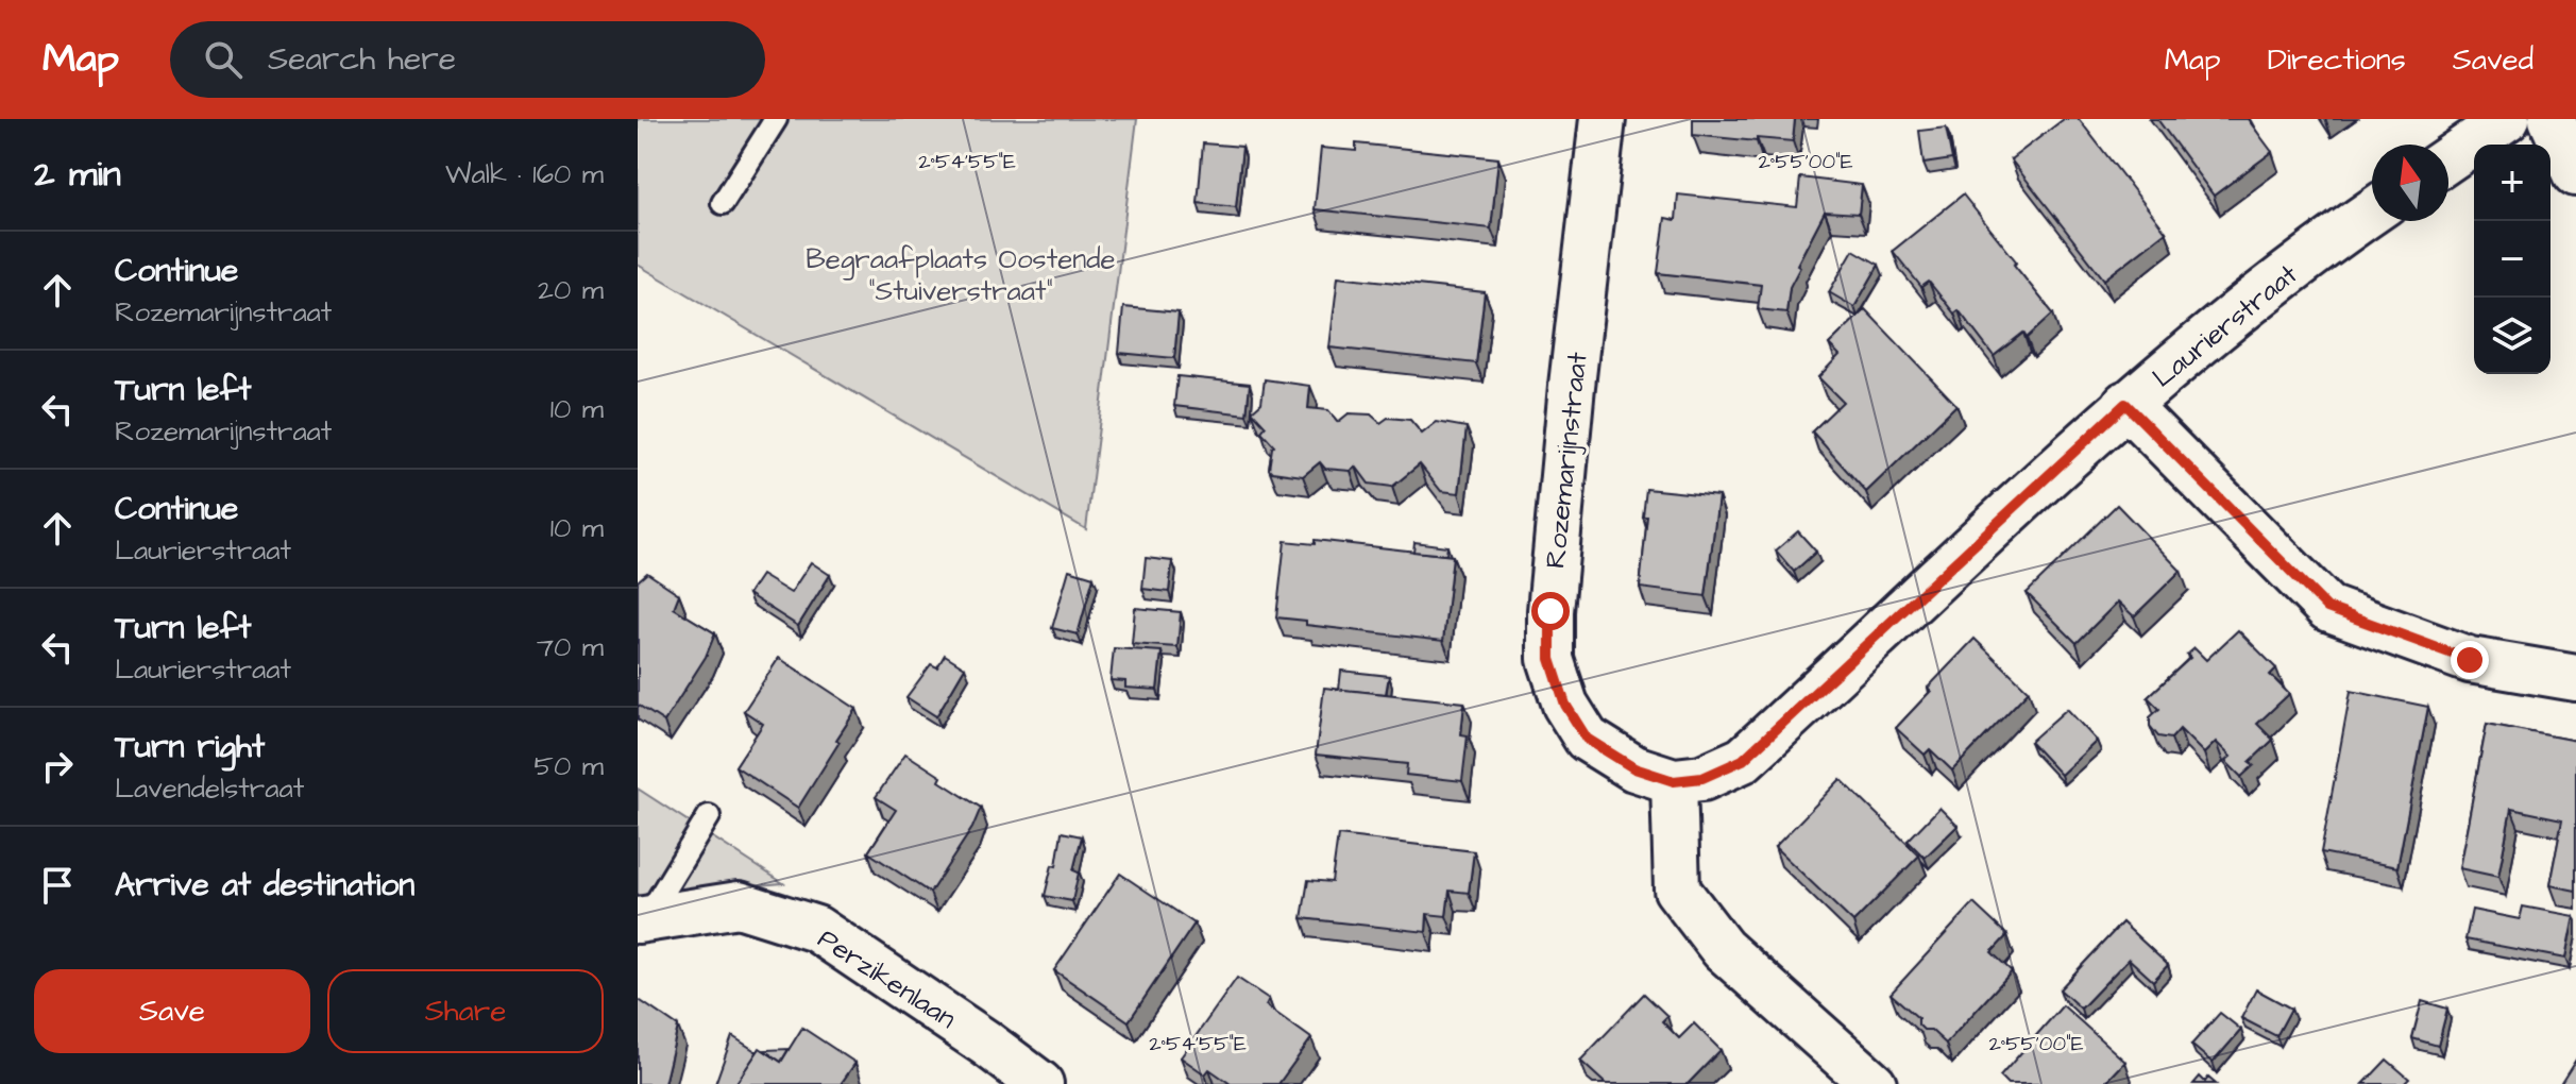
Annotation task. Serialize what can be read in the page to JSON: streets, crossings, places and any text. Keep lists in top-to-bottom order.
{
  "streets": {
    "street": ["Laurierstraat", "Rozemarijnstraat", "Perzikenlaan"]
  },
  "crossings": [
    ["Laurierstraat", "Rozemarijnstraat"]
  ],
  "parks": ["Begraafplaats Oostende “Stuiverstraat”"],
  "north": "top",
  "page": {
    "header": "Map",
    "search": "Search here",
    "nav": ["Map", "Directions", "Saved"],
    "heading": ["2 min", "Walk · 160 m"],
    "map_buttons": ["+", "−"],
    "list": [
      ["Continue", "Rozemarijnstraat", "20 m"],
      ["Turn left", "Rozemarijnstraat", "10 m"],
      ["Continue", "Laurierstraat", "10 m"],
      ["Turn left", "Laurierstraat", "70 m"],
      ["Turn right", "Lavendelstraat", "50 m"],
      "Arrive at destination"
    ],
    "buttons": ["Save", "Share"]
  },
  "coordinates": ["2°54'55\"E", "2°55'00\"E"]
}
